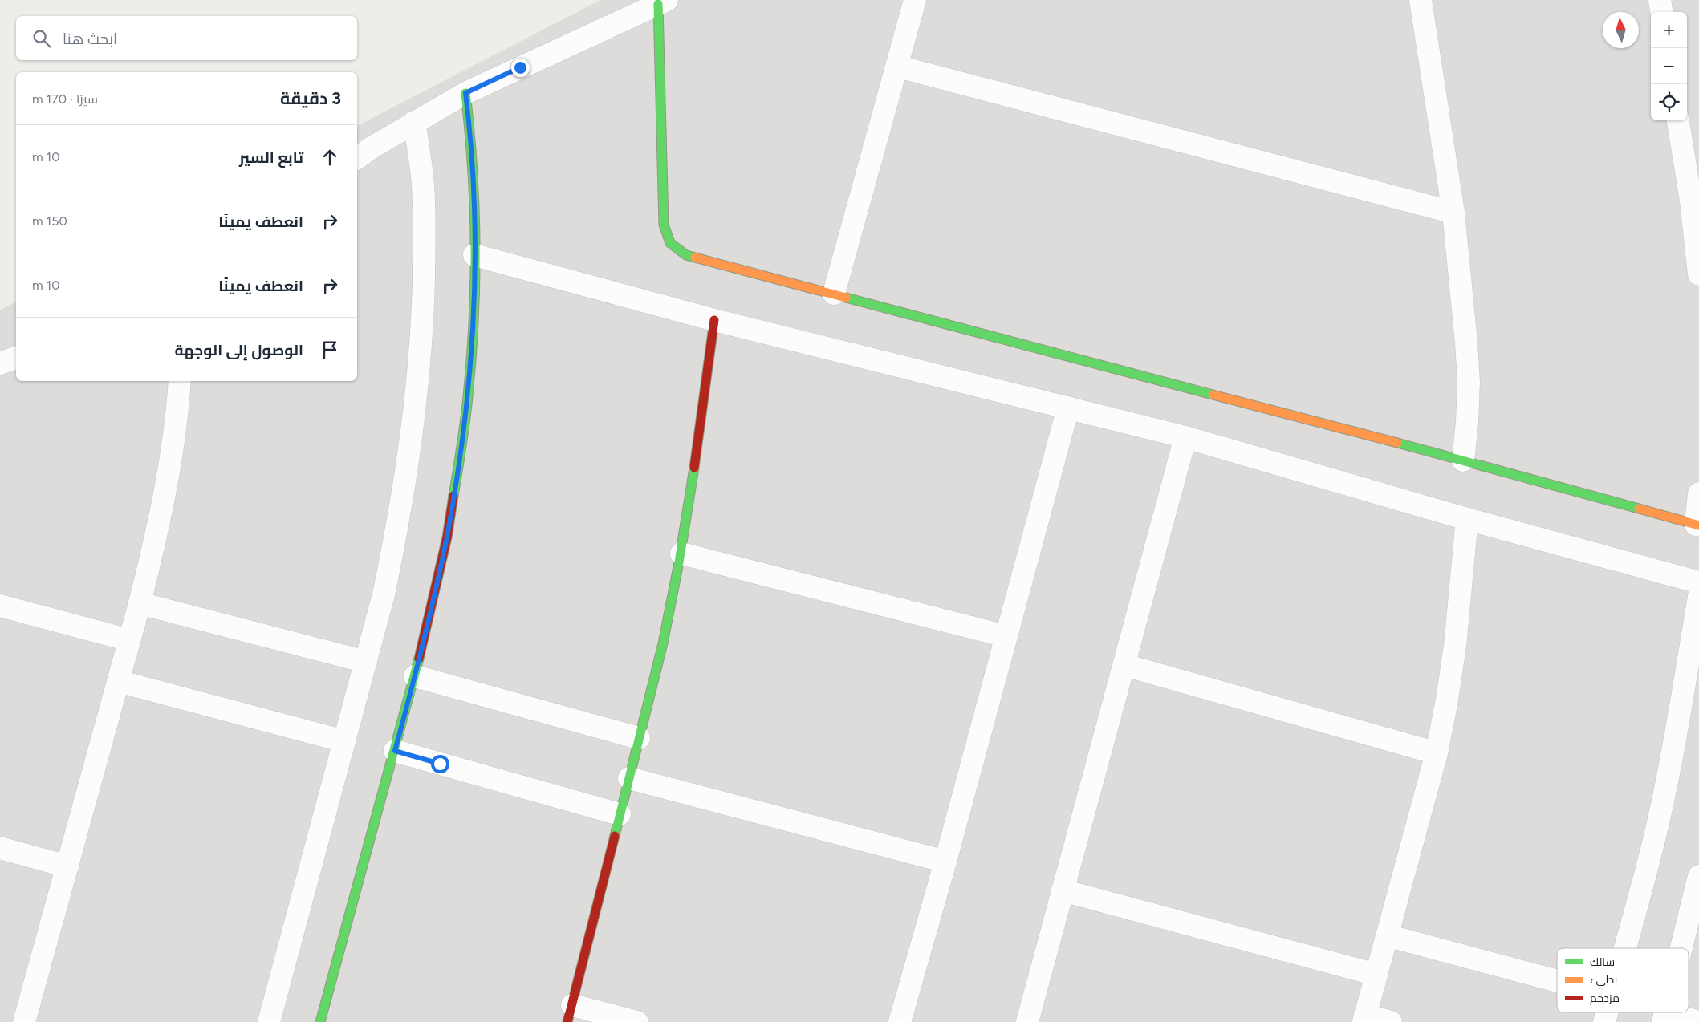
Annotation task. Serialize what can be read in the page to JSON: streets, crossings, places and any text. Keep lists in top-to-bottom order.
{
  "legend": ["سالك", "بطيء", "مزدحم"],
  "north": "top",
  "page": {
    "map_buttons": ["+", "−"],
    "search": "ابحث هنا",
    "heading": ["3 دقيقة", "سيرًا · 170 m"],
    "list": [
      ["تابع السير", "10 m"],
      ["انعطف يمينًا", "150 m"],
      ["انعطف يمينًا", "10 m"],
      "الوصول إلى الوجهة"
    ]
  }
}
